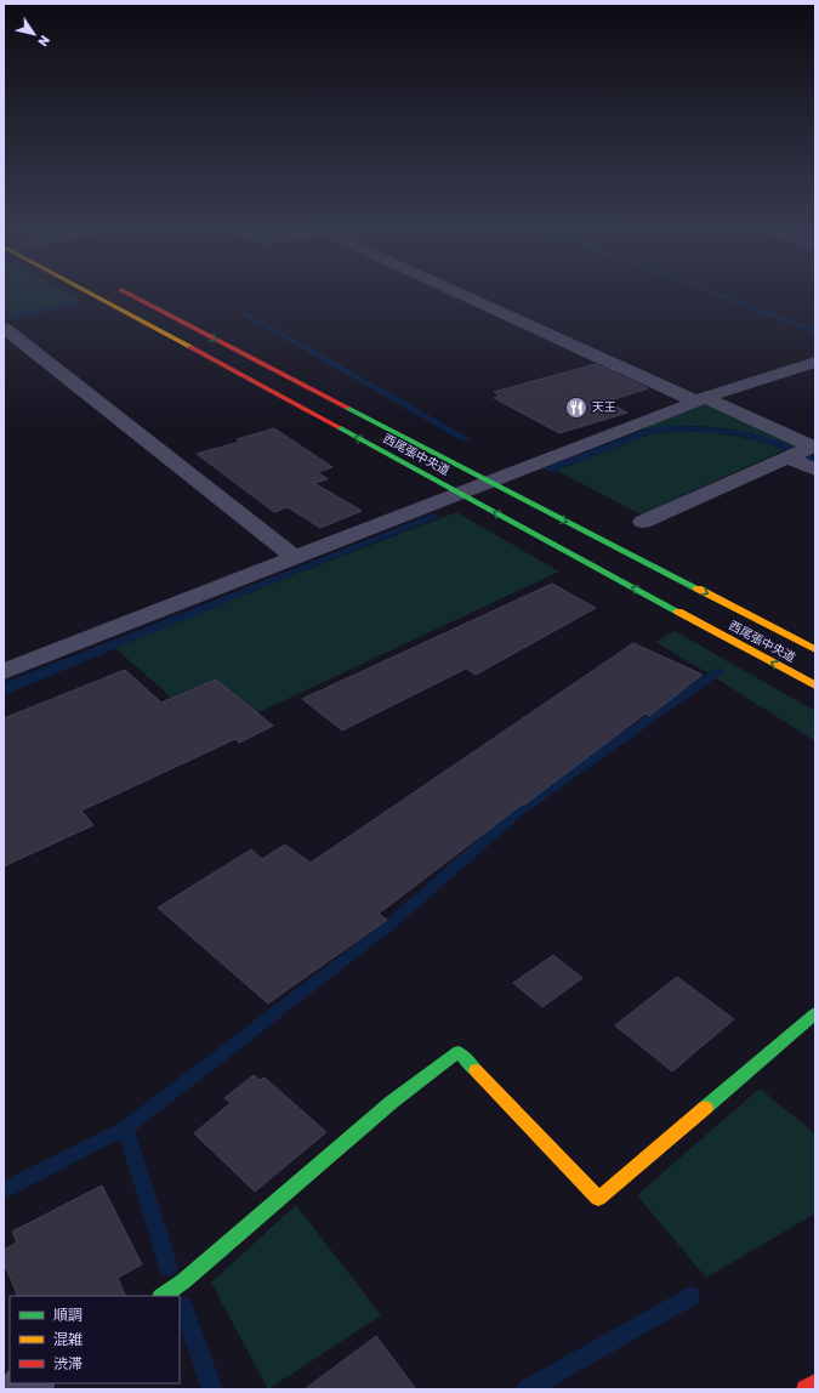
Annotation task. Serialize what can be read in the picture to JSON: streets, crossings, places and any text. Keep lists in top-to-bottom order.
{
  "streets": {
    "main road": ["西尾張中央道"]
  },
  "places": {
    "restaurant": ["天王"]
  },
  "legend": ["順調", "混雑", "渋滞"],
  "north": "bottom right"
}
